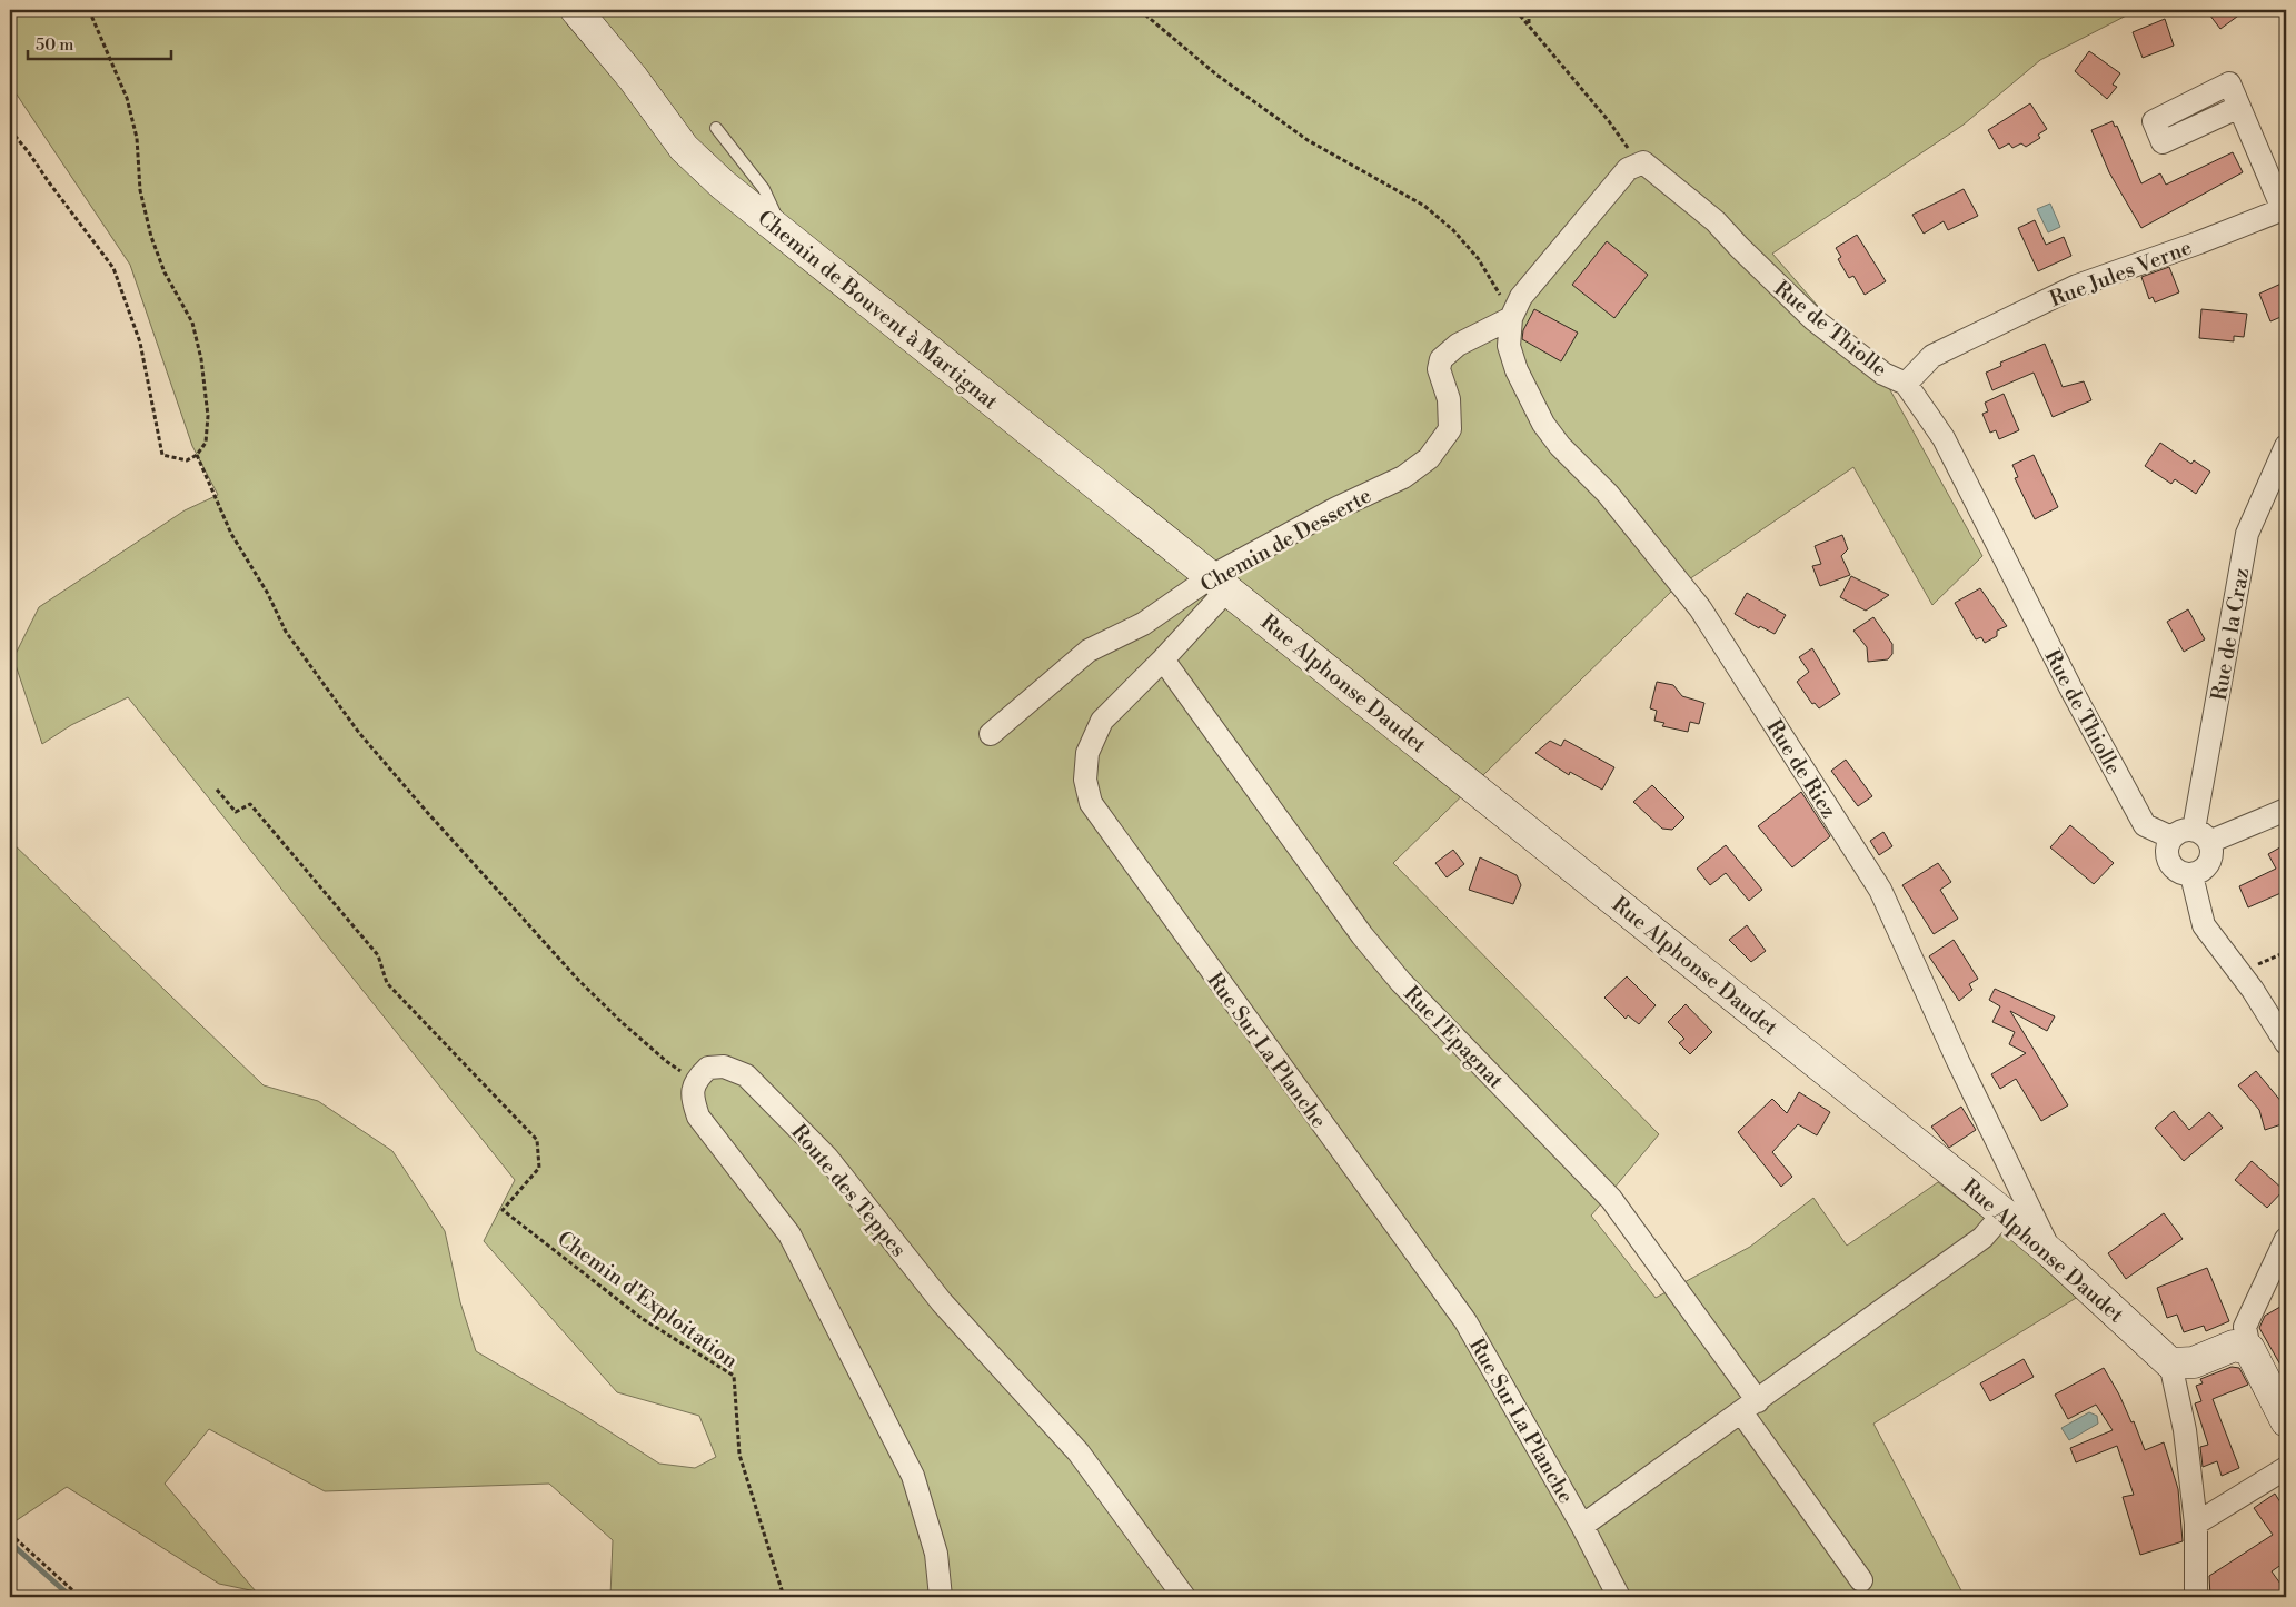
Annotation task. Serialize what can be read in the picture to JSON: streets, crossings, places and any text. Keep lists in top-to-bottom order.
{
  "streets": {
    "street": [
      "Rue Jules Verne",
      "Chemin de Bouvent à Martignat",
      "Rue de Thiolle",
      "Chemin de Desserte",
      "Rue de la Craz",
      "Rue Alphonse Daudet",
      "Rue de Riez",
      "Rue l'Epagnat",
      "Rue Sur La Planche",
      "Route des Teppes"
    ],
    "path": ["Chemin d'Exploitation"]
  },
  "crossings": [
    ["Rue Jules Verne", "Rue de Thiolle"],
    ["Chemin de Bouvent à Martignat", "Chemin de Desserte"],
    ["Chemin de Bouvent à Martignat", "Rue Alphonse Daudet"],
    ["Chemin de Bouvent à Martignat", "Rue Sur La Planche"],
    ["Rue de Thiolle", "Rue de la Craz"],
    ["Chemin de Desserte", "Rue Alphonse Daudet"],
    ["Chemin de Desserte", "Rue de Riez"],
    ["Chemin de Desserte", "Rue Sur La Planche"],
    ["Rue Alphonse Daudet", "Rue de Riez"],
    ["Rue Alphonse Daudet", "Rue Sur La Planche"],
    ["Rue l'Epagnat", "Rue Sur La Planche"]
  ],
  "scale_bar": "50 m"
}
